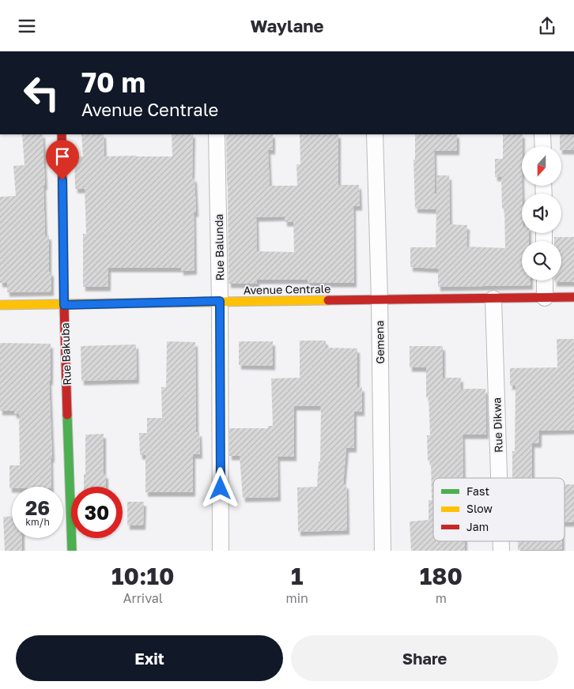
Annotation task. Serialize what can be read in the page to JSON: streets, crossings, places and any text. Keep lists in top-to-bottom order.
{
  "streets": {
    "street": [
      "Rue Balunda",
      "Avenue Centrale",
      "Gemena",
      "Rue Bakuba",
      "Rue Dikwa"
    ]
  },
  "crossings": [
    ["Rue Balunda", "Avenue Centrale"],
    ["Avenue Centrale", "Gemena"],
    ["Avenue Centrale", "Rue Bakuba"],
    ["Avenue Centrale", "Rue Dikwa"]
  ],
  "legend": ["Fast", "Slow", "Jam"],
  "north": "bottom",
  "page": {
    "header": "Waylane",
    "turn": ["70 m", "Avenue Centrale"],
    "speed": "26 km/h",
    "limit": "30",
    "eta": [
      "10:10",
      "Arrival",
      "1",
      "min",
      "180",
      "m"
    ],
    "buttons": ["Exit", "Share"]
  }
}
